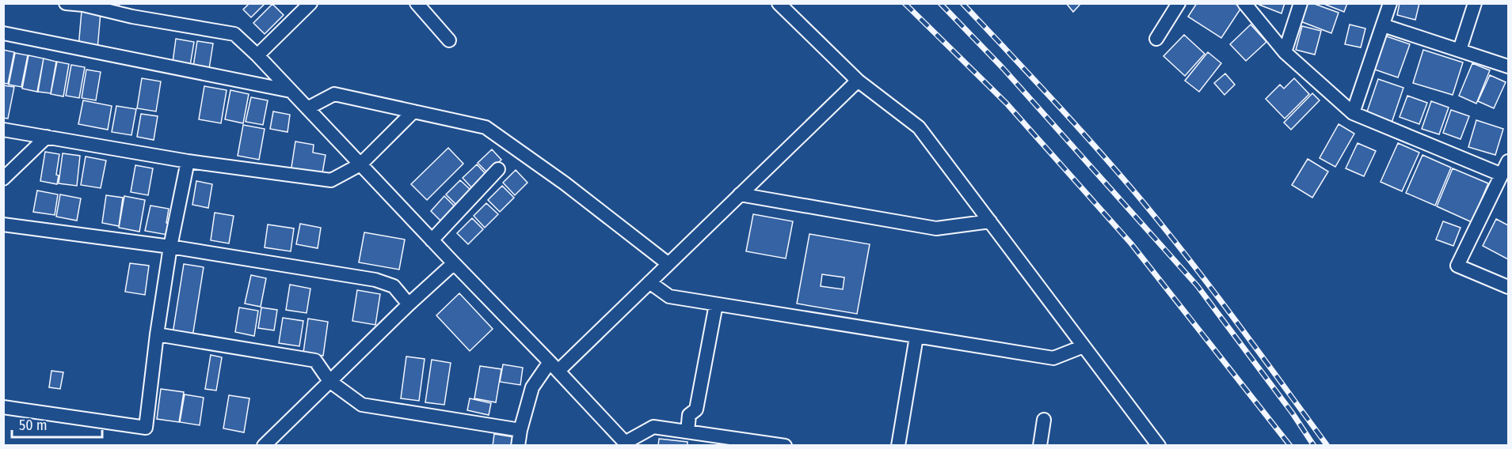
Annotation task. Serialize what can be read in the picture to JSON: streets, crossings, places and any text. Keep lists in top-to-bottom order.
{
  "scale_bar": "50 m"
}
